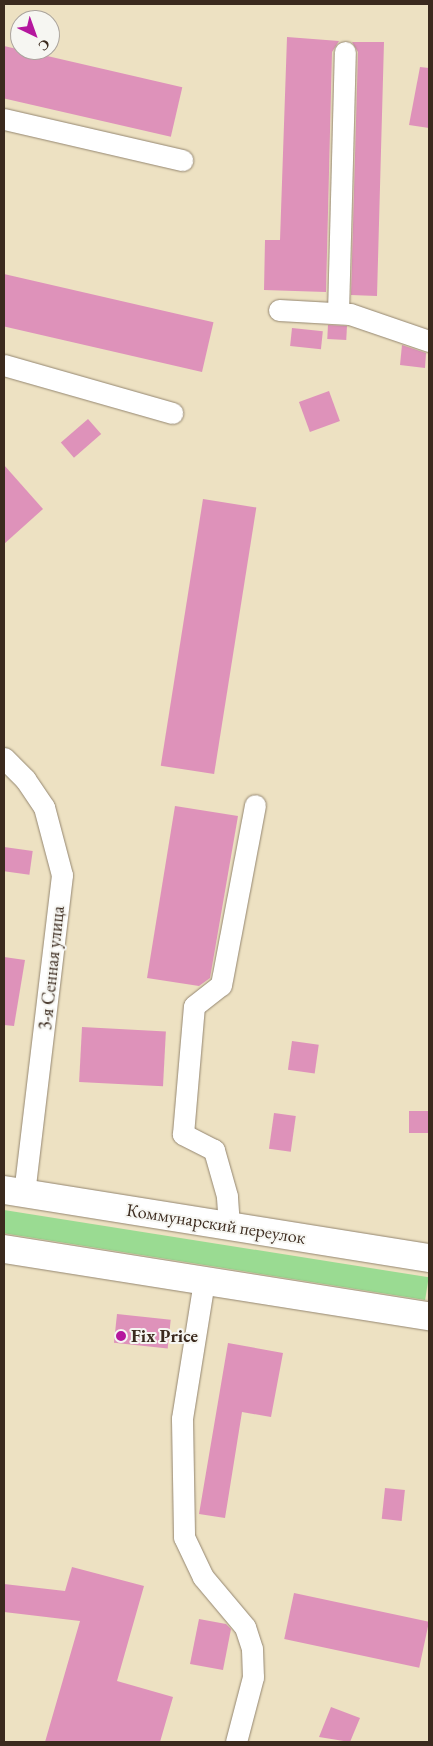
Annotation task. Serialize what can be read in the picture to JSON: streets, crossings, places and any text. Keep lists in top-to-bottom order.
{
  "streets": {
    "main road": ["Коммунарский переулок"],
    "street": ["3-я Сенная улица"]
  },
  "crossings": [
    ["3-я Сенная улица", "Коммунарский переулок"]
  ],
  "places": ["Fix Price"],
  "north": "bottom right"
}
